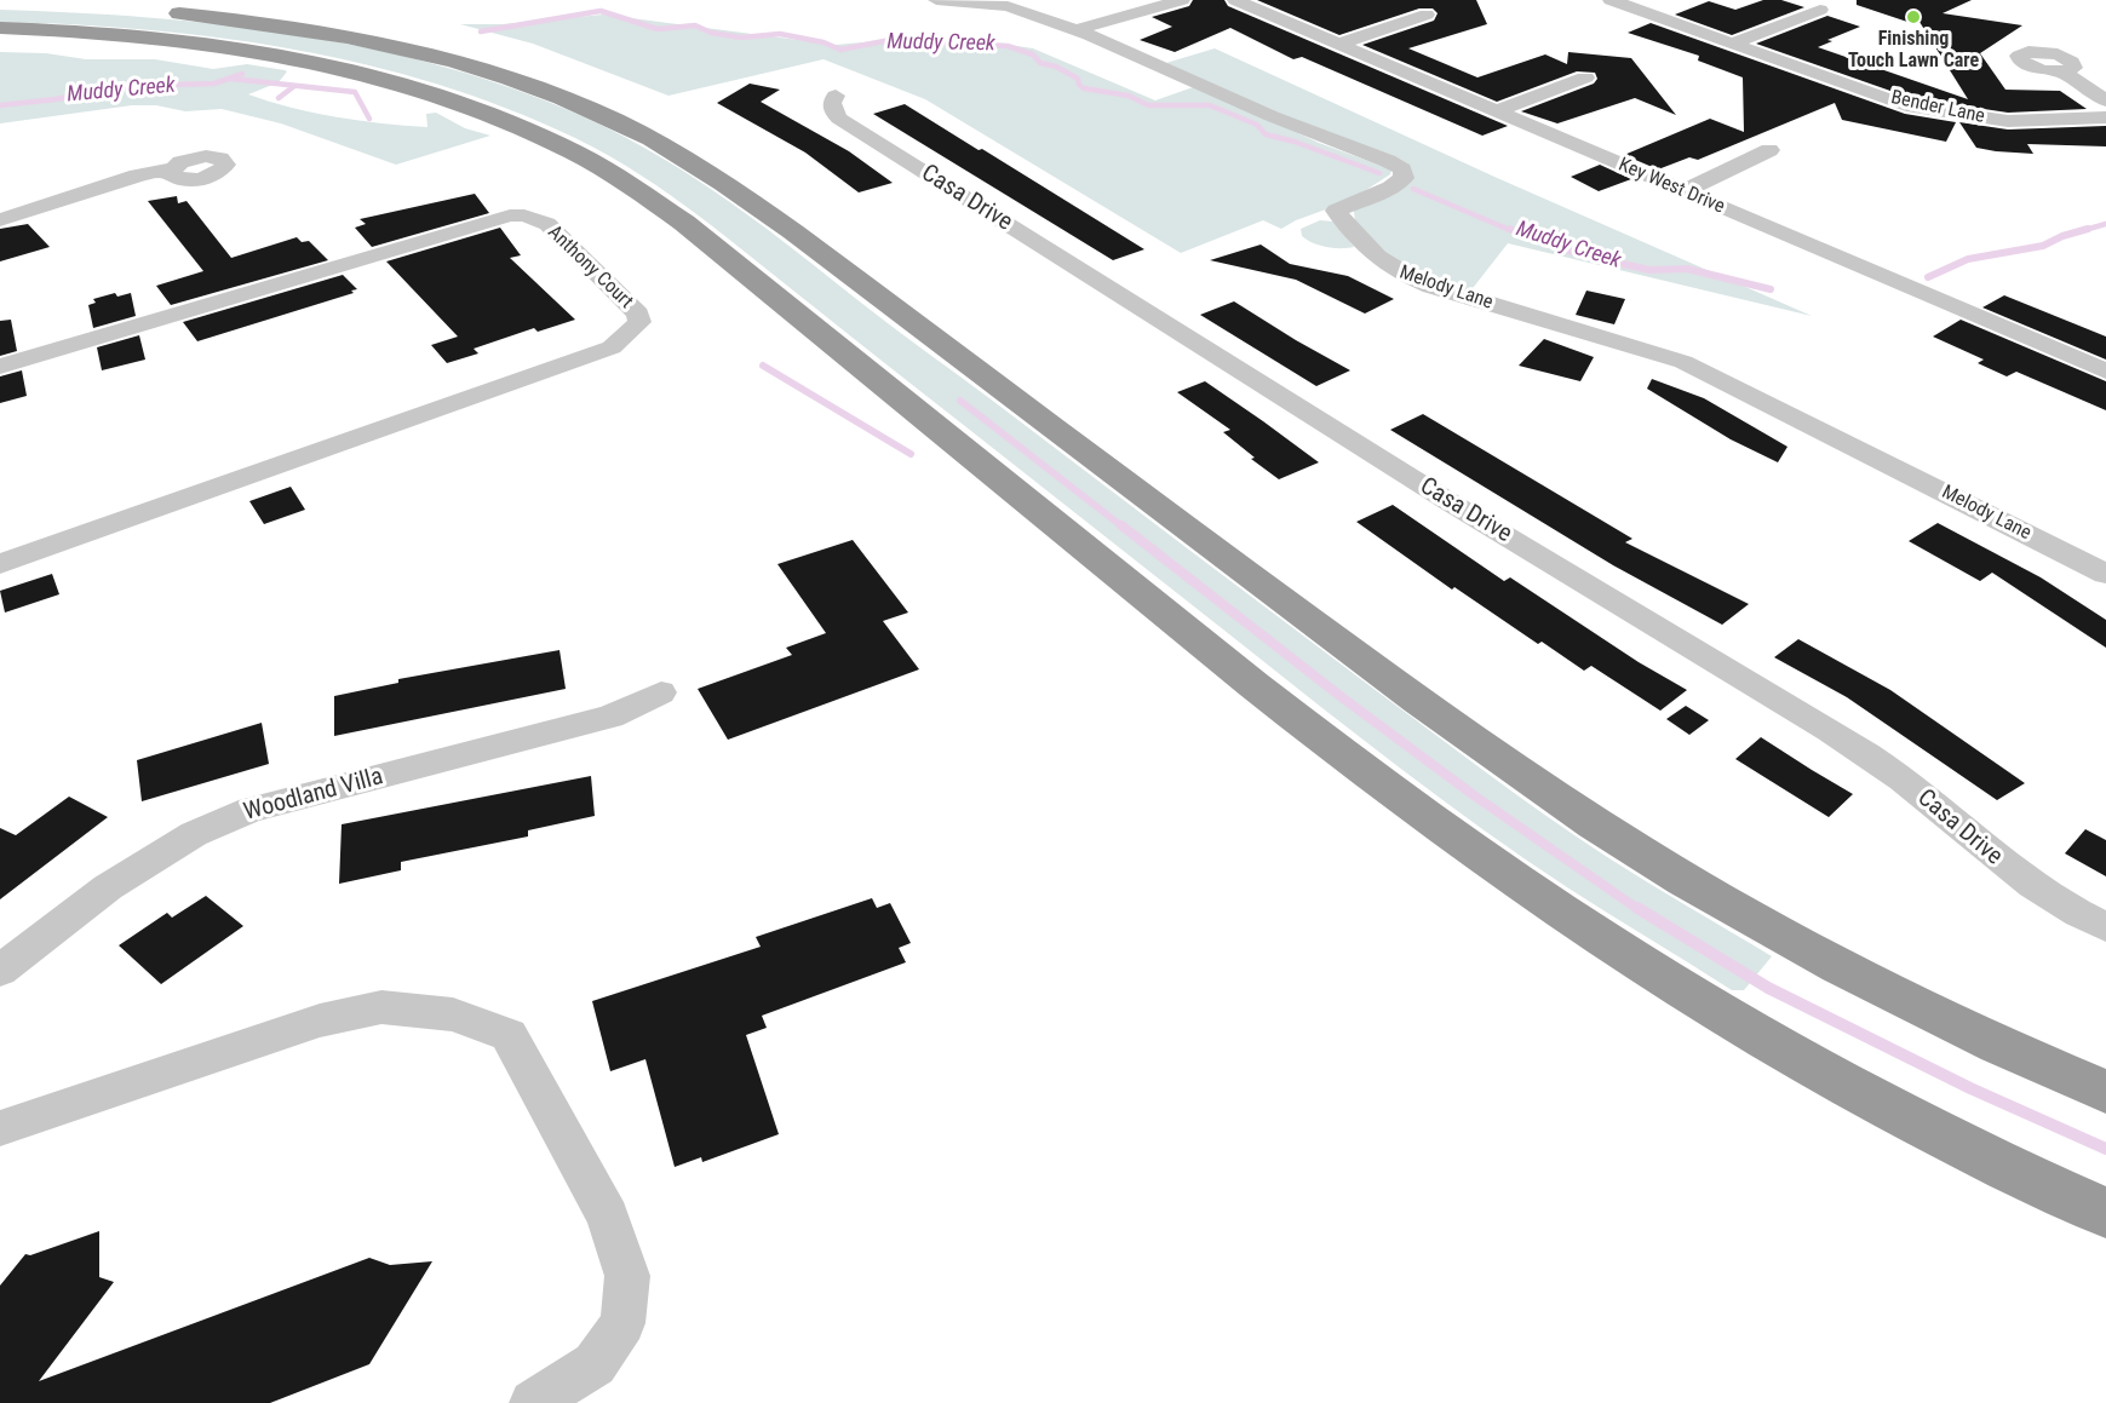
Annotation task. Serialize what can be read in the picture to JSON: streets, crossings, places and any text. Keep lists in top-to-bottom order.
{
  "streets": {
    "street": [
      "Bender Lane",
      "Key West Drive",
      "Casa Drive",
      "Anthony Court",
      "Melody Lane",
      "Woodland Villa"
    ]
  },
  "water": ["Muddy Creek"],
  "places": ["Finishing Touch Lawn Care"]
}
